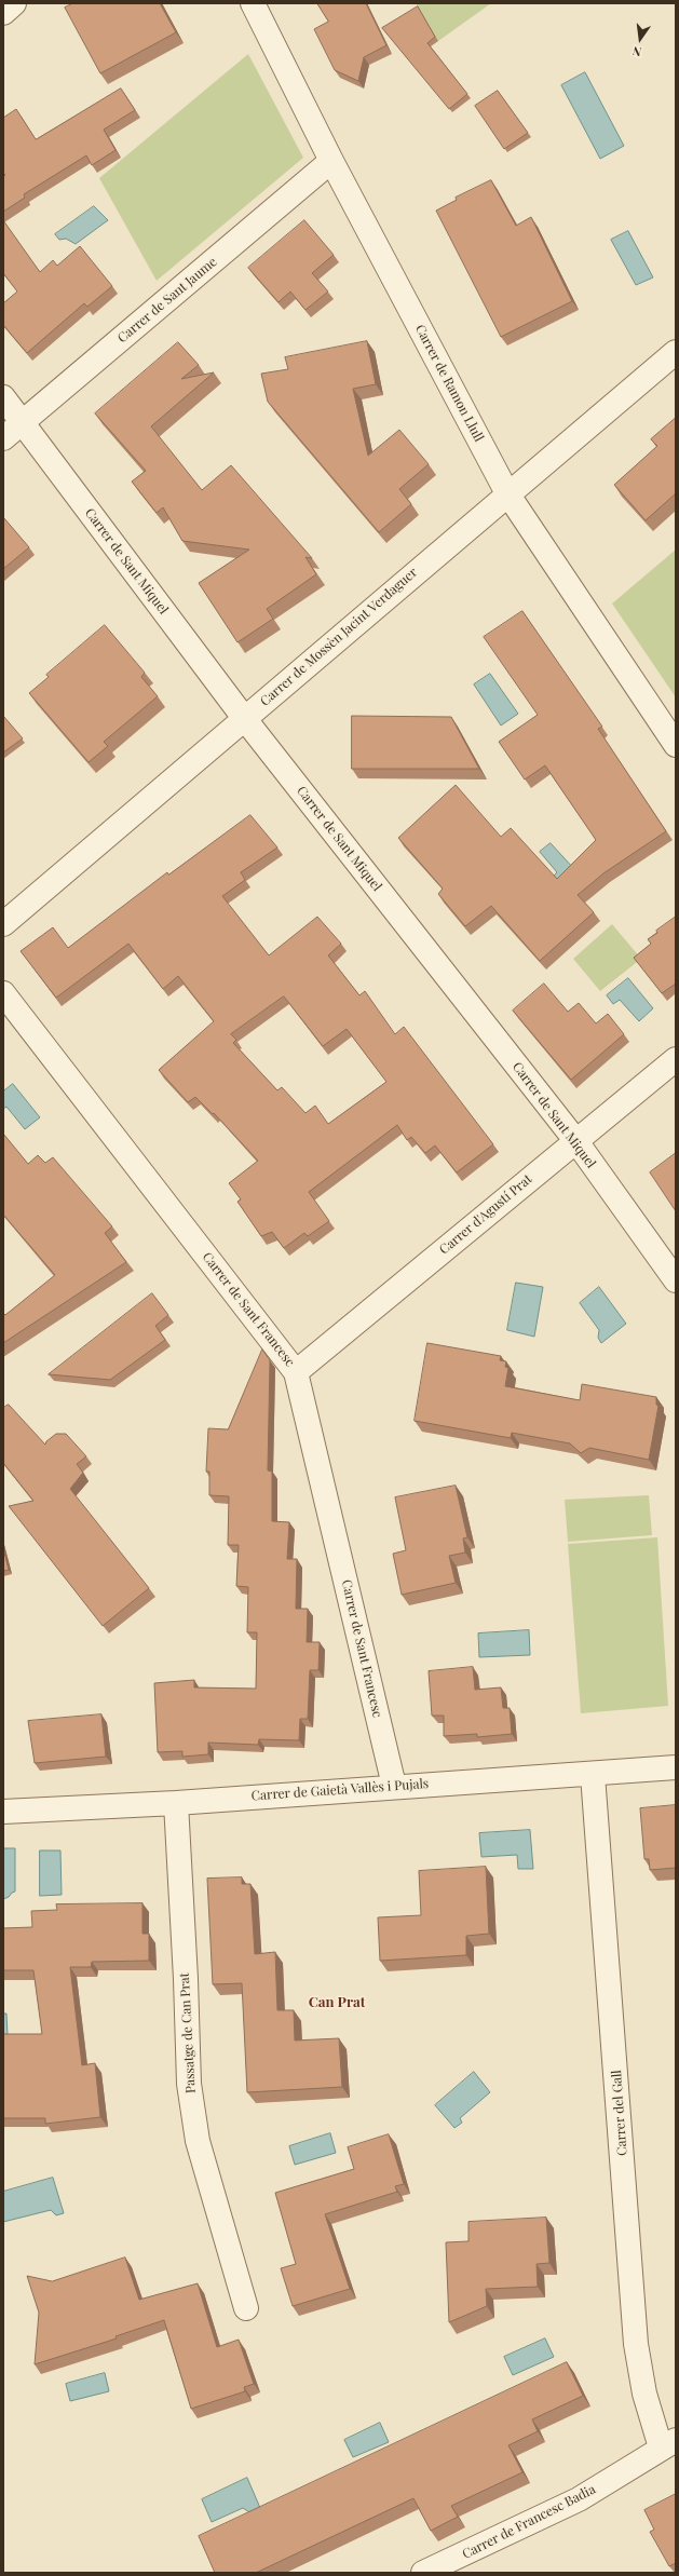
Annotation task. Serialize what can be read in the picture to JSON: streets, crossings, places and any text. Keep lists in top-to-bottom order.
{
  "streets": {
    "street": [
      "Carrer de Sant Jaume",
      "Carrer de Ramon Llull",
      "Carrer de Sant Miquel",
      "Carrer de Mossèn Jacint Verdaguer",
      "Carrer d'Agustí Prat",
      "Carrer de Sant Francesc",
      "Carrer de Gaietà Vallès i Pujals",
      "Passatge de Can Prat",
      "Carrer del Gall",
      "Carrer de Francesc Badia"
    ]
  },
  "crossings": [
    ["Carrer de Sant Jaume", "Carrer de Ramon Llull"],
    ["Carrer de Sant Jaume", "Carrer de Sant Miquel"],
    ["Carrer de Ramon Llull", "Carrer de Mossèn Jacint Verdaguer"],
    ["Carrer de Sant Miquel", "Carrer de Mossèn Jacint Verdaguer"],
    ["Carrer de Sant Miquel", "Carrer d'Agustí Prat"],
    ["Carrer d'Agustí Prat", "Carrer de Sant Francesc"],
    ["Carrer de Sant Francesc", "Carrer de Gaietà Vallès i Pujals"],
    ["Carrer de Gaietà Vallès i Pujals", "Passatge de Can Prat"],
    ["Carrer de Gaietà Vallès i Pujals", "Carrer del Gall"],
    ["Carrer del Gall", "Carrer de Francesc Badia"]
  ],
  "districts": ["Can Prat"],
  "north": "bottom"
}
